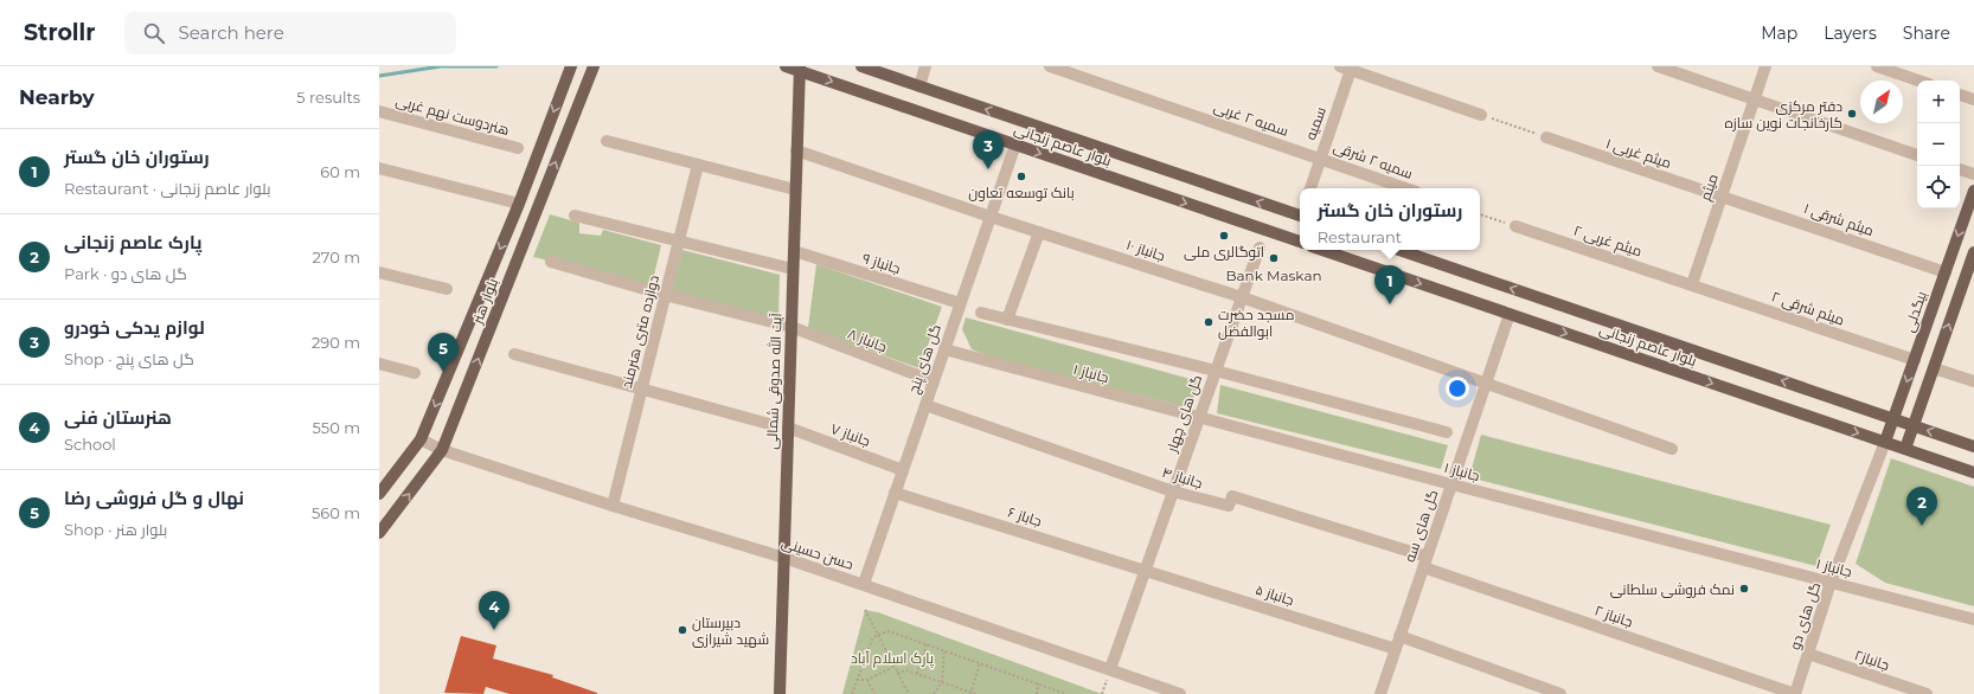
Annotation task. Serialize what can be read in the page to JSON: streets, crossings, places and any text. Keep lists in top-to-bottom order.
{
  "streets": {
    "main road": [
      "بلوار عاصم زنجانی",
      "بلوار هنر",
      "بیگدلی",
      "آیت الله صدوقی شمالی"
    ],
    "street": [
      "هنردوست نهم غربی",
      "سمیه ۲ غربی",
      "سمیه",
      "میثم غربی ۱",
      "سمیه ۲ شرقی",
      "میثم",
      "میثم شرقی ۱",
      "میثم غربی ۲",
      "جانباز ۱۰",
      "جانباز ۹",
      "میثم شرقی ۲",
      "دوازده متری هنرمند",
      "جانباز ۸",
      "گل های پنج",
      "جانباز ۱",
      "گل های چهار",
      "جانباز ۷",
      "جانباز ۴",
      "جاباز ۶",
      "گل های سه",
      "حسن حسینی",
      "جانباز ۵",
      "جانباز ۲",
      "گل های دو",
      "جانباز۲"
    ]
  },
  "crossings": [
    ["سمیه ۲ غربی", "سمیه"],
    ["سمیه ۲ غربی", "سمیه ۲ شرقی"],
    ["سمیه", "سمیه ۲ شرقی"],
    ["بلوار عاصم زنجانی", "بیگدلی"],
    ["بلوار عاصم زنجانی", "گل های پنج"],
    ["بلوار عاصم زنجانی", "آیت الله صدوقی شمالی"],
    ["بلوار عاصم زنجانی", "گل های سه"],
    ["بلوار عاصم زنجانی", "گل های دو"],
    ["میثم غربی ۱", "میثم"],
    ["میثم غربی ۱", "میثم شرقی ۱"],
    ["میثم", "میثم شرقی ۱"],
    ["میثم", "میثم غربی ۲"],
    ["میثم", "میثم شرقی ۲"],
    ["میثم شرقی ۱", "بیگدلی"],
    ["میثم غربی ۲", "میثم شرقی ۲"],
    ["جانباز ۱۰", "گل های پنج"],
    ["جانباز ۱۰", "آیت الله صدوقی شمالی"],
    ["جانباز ۱۰", "گل های چهار"],
    ["جانباز ۱۰", "گل های سه"],
    ["جانباز ۹", "گل های پنج"],
    ["جانباز ۹", "آیت الله صدوقی شمالی"],
    ["بلوار هنر", "حسن حسینی"],
    ["میثم شرقی ۲", "بیگدلی"],
    ["بیگدلی", "گل های دو"],
    ["دوازده متری هنرمند", "جانباز ۸"],
    ["دوازده متری هنرمند", "حسن حسینی"],
    ["جانباز ۸", "گل های پنج"],
    ["جانباز ۸", "آیت الله صدوقی شمالی"],
    ["گل های پنج", "جانباز ۱"],
    ["گل های پنج", "جانباز ۷"],
    ["گل های پنج", "جانباز ۴"],
    ["گل های پنج", "جاباز ۶"],
    ["گل های پنج", "حسن حسینی"],
    ["جانباز ۱", "گل های چهار"],
    ["جانباز ۱", "گل های سه"],
    ["جانباز ۱", "گل های دو"],
    ["آیت الله صدوقی شمالی", "جانباز ۷"],
    ["آیت الله صدوقی شمالی", "حسن حسینی"],
    ["گل های چهار", "جانباز ۴"],
    ["گل های چهار", "جاباز ۶"],
    ["گل های چهار", "حسن حسینی"],
    ["گل های چهار", "جانباز ۵"],
    ["جانباز ۴", "گل های سه"],
    ["جانباز ۴", "جانباز ۲"],
    ["جاباز ۶", "جانباز ۵"],
    ["گل های سه", "جانباز ۵"],
    ["گل های سه", "جانباز ۲"],
    ["جانباز ۲", "گل های دو"],
    ["گل های دو", "جانباز۲"]
  ],
  "parks": ["پارک اسلام آباد"],
  "places": [
    "دفتر مرکزی کارخانجات نوین سازه",
    "بانک توسعه تعاون",
    "اتوگالری ملی",
    "Bank Maskan",
    "مسجد حضرت ابوالفضل",
    "نمک فروشی سلطانی",
    "دبیرستان شهید شیرازی"
  ],
  "north": "top right",
  "page": {
    "header": "Strollr",
    "search": "Search here",
    "nav": ["Map", "Layers", "Share"],
    "heading": ["Nearby", "5 results"],
    "map_buttons": ["+", "−"],
    "list": [
      {
        "mark": "1",
        "name": "رستوران خان گستر",
        "note": "Restaurant · بلوار عاصم زنجانی",
        "value": "60 m"
      },
      {
        "mark": "2",
        "name": "پارک عاصم زنجانی",
        "note": "Park · گل های دو",
        "value": "270 m"
      },
      {
        "mark": "3",
        "name": "لوازم یدکی خودرو",
        "note": "Shop · گل های پنج",
        "value": "290 m"
      },
      {
        "mark": "4",
        "name": "هنرستان فنی",
        "note": "School",
        "value": "550 m"
      },
      {
        "mark": "5",
        "name": "نهال و گل فروشی رضا",
        "note": "Shop · بلوار هنر",
        "value": "560 m"
      }
    ],
    "pins": [
      "3",
      "1",
      "5",
      "2",
      "4"
    ],
    "popup": ["رستوران خان گستر", "Restaurant"]
  }
}
